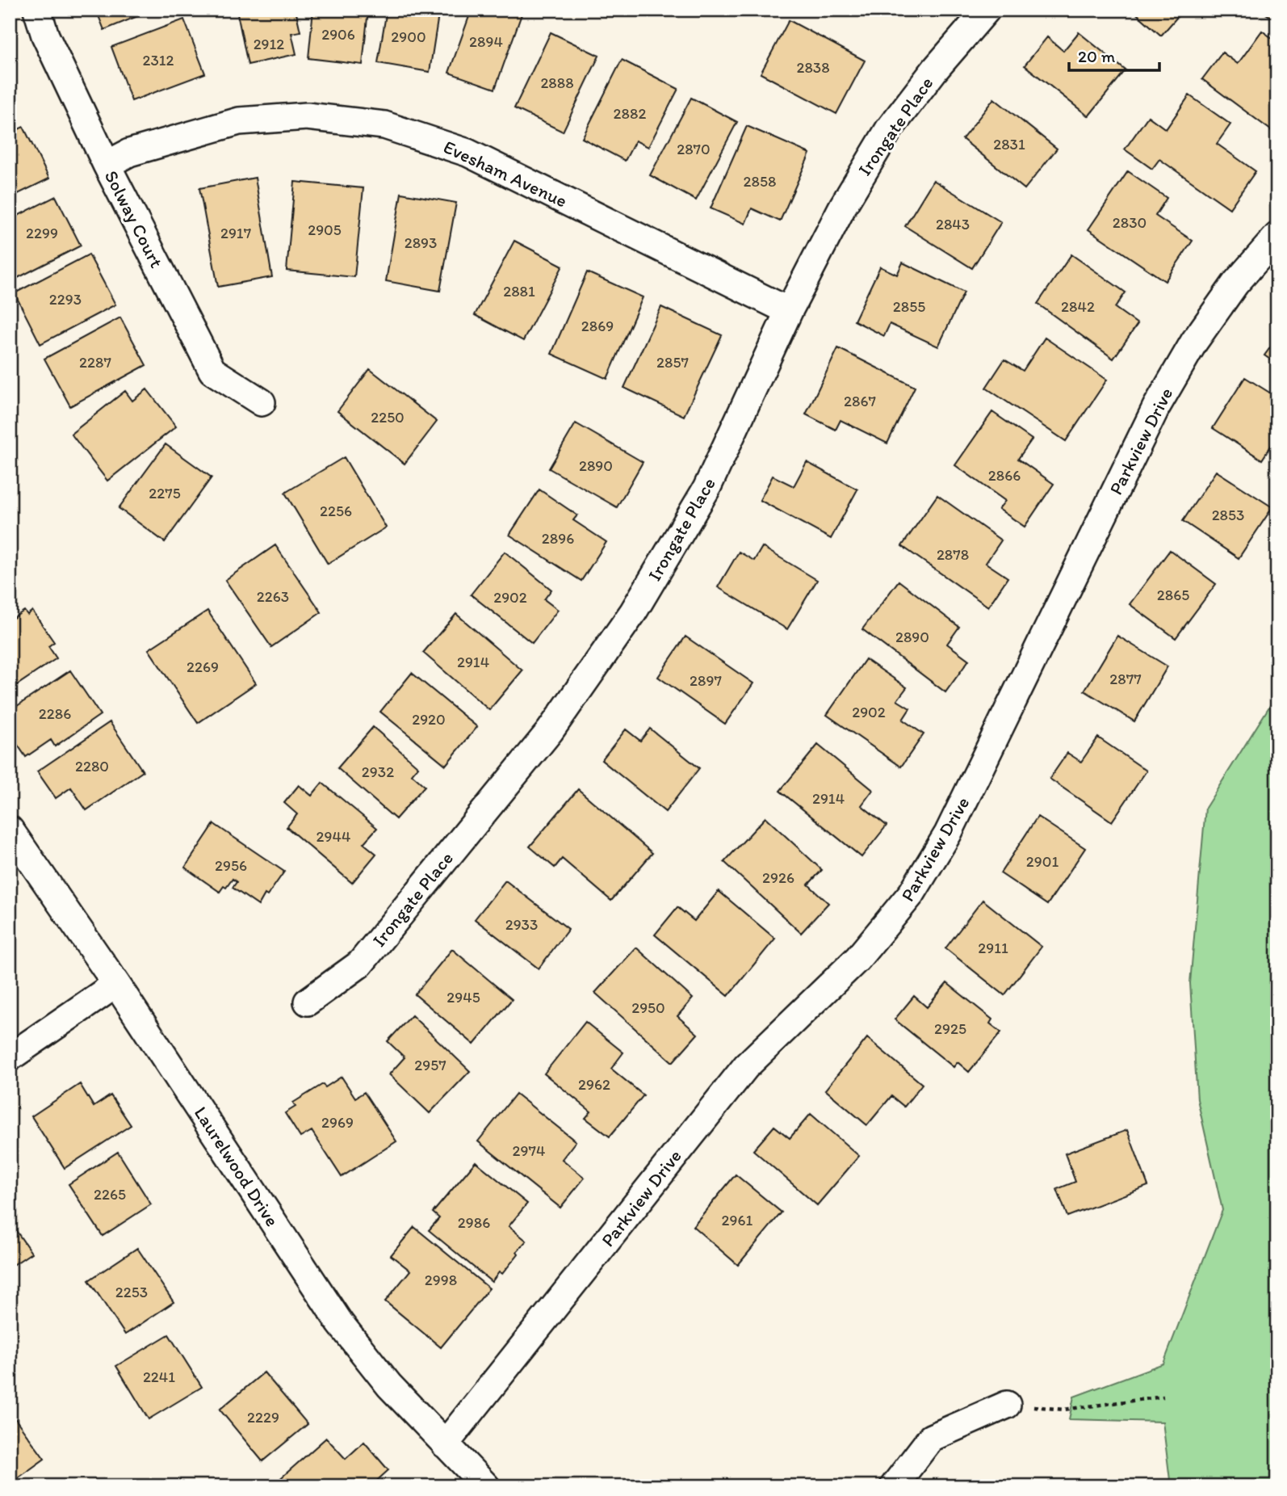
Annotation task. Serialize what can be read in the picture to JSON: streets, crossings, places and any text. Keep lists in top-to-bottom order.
{
  "streets": {
    "street": [
      "Irongate Place",
      "Evesham Avenue",
      "Solway Court",
      "Parkview Drive",
      "Laurelwood Drive"
    ]
  },
  "crossings": [
    ["Irongate Place", "Evesham Avenue"],
    ["Evesham Avenue", "Solway Court"],
    ["Parkview Drive", "Laurelwood Drive"]
  ],
  "house_numbers": [
    "2906",
    "2900",
    "2894",
    "2912",
    "2312",
    "2838",
    "2888",
    "2882",
    "2831",
    "2870",
    "2858",
    "2830",
    "2843",
    "2905",
    "2299",
    "2917",
    "2893",
    "2881",
    "2293",
    "2855",
    "2842",
    "2869",
    "2287",
    "2857",
    "2867",
    "2250",
    "2890",
    "2866",
    "2275",
    "2256",
    "2853",
    "2896",
    "2878",
    "2865",
    "2263",
    "2902",
    "2890",
    "2914",
    "2269",
    "2877",
    "2897",
    "2902",
    "2286",
    "2920",
    "2280",
    "2932",
    "2914",
    "2944",
    "2901",
    "2956",
    "2926",
    "2933",
    "2911",
    "2945",
    "2950",
    "2925",
    "2957",
    "2962",
    "2969",
    "2974",
    "2265",
    "2961",
    "2986",
    "2998",
    "2253",
    "2241",
    "2229"
  ],
  "scale_bar": "20 m"
}
